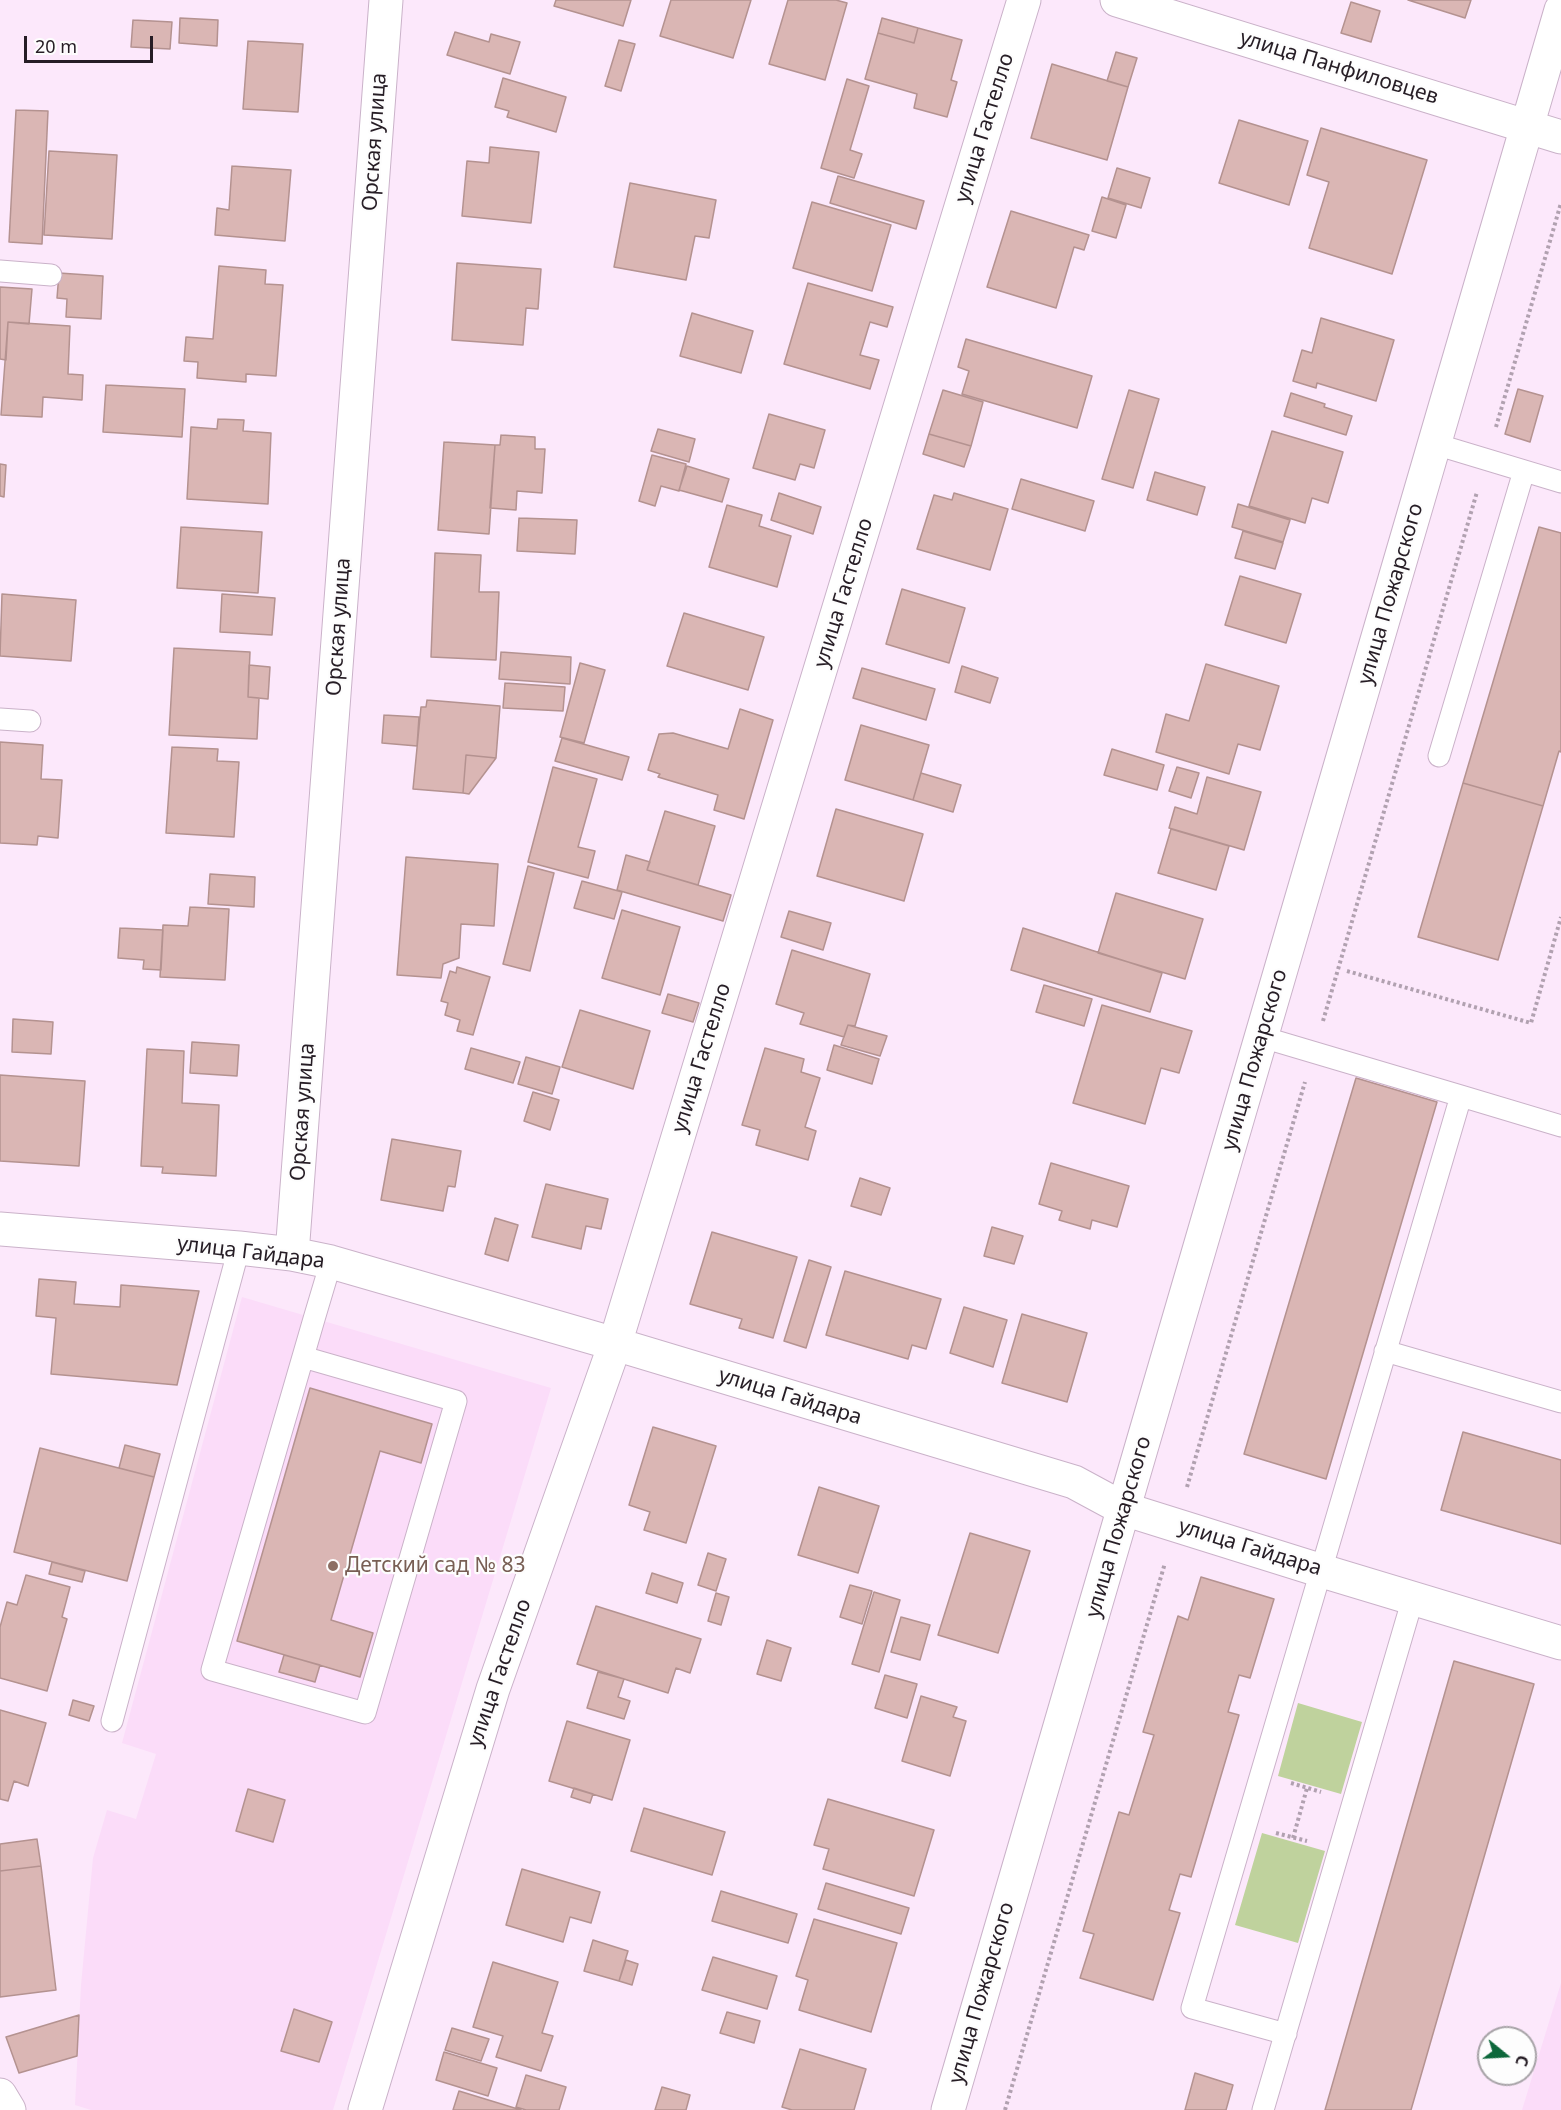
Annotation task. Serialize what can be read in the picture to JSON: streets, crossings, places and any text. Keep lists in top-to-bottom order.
{
  "streets": {
    "street": [
      "улица Панфиловцев",
      "улица Гастелло",
      "Орская улица",
      "улица Пожарского",
      "улица Гайдара"
    ]
  },
  "crossings": [
    ["улица Панфиловцев", "улица Пожарского"],
    ["улица Гастелло", "улица Гайдара"],
    ["Орская улица", "улица Гайдара"],
    ["улица Пожарского", "улица Гайдара"]
  ],
  "places": ["Детский сад № 83"],
  "scale_bar": "20 m",
  "north": "right"
}
